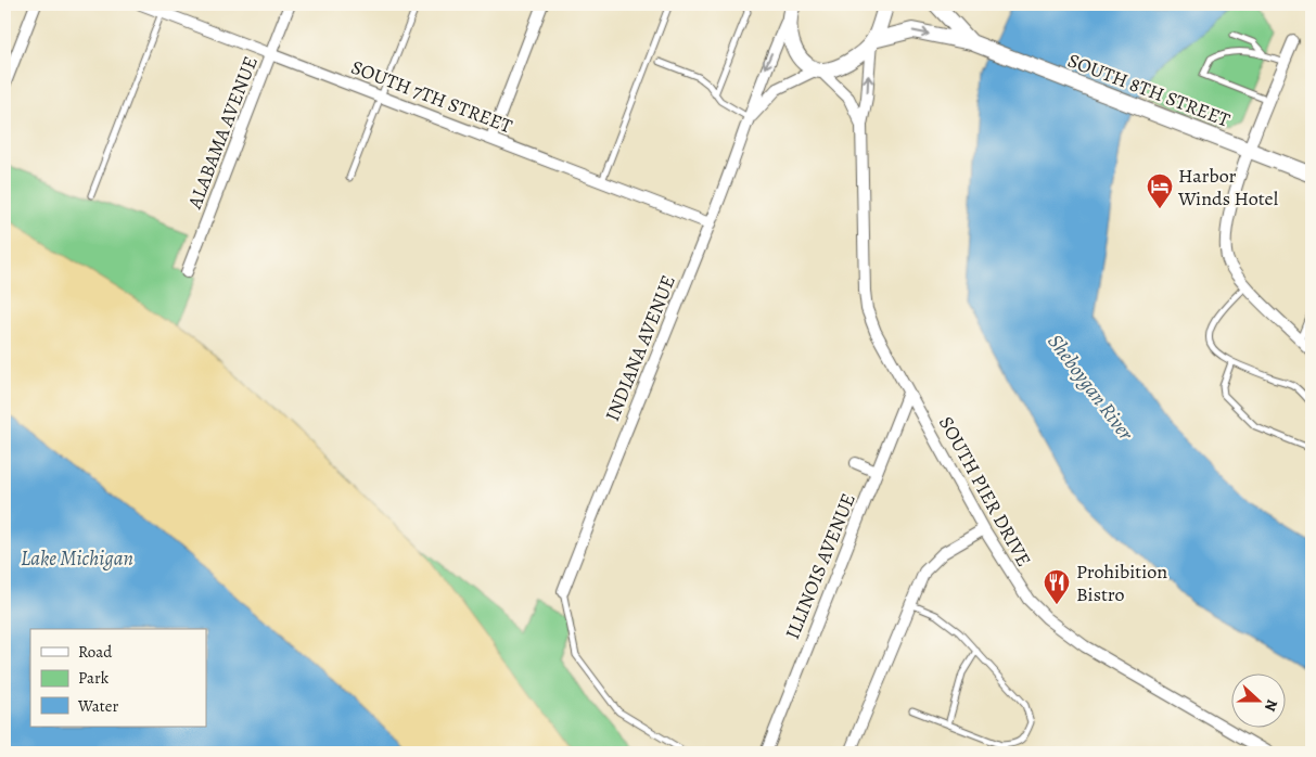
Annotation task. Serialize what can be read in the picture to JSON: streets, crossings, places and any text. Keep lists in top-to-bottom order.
{
  "streets": {
    "main road": ["SOUTH 8TH STREET"],
    "street": [
      "SOUTH 7TH STREET",
      "ALABAMA AVENUE",
      "INDIANA AVENUE",
      "SOUTH PIER DRIVE",
      "ILLINOIS AVENUE"
    ]
  },
  "crossings": [
    ["SOUTH 8TH STREET", "SOUTH PIER DRIVE"],
    ["SOUTH 7TH STREET", "ALABAMA AVENUE"],
    ["SOUTH 7TH STREET", "INDIANA AVENUE"],
    ["INDIANA AVENUE", "SOUTH PIER DRIVE"],
    ["SOUTH PIER DRIVE", "ILLINOIS AVENUE"]
  ],
  "water": ["Sheboygan River", "Lake Michigan"],
  "places": {
    "hotel": ["Harbor Winds Hotel"],
    "restaurant": ["Prohibition Bistro"]
  },
  "legend": ["Road", "Park", "Water"],
  "north": "right"
}
